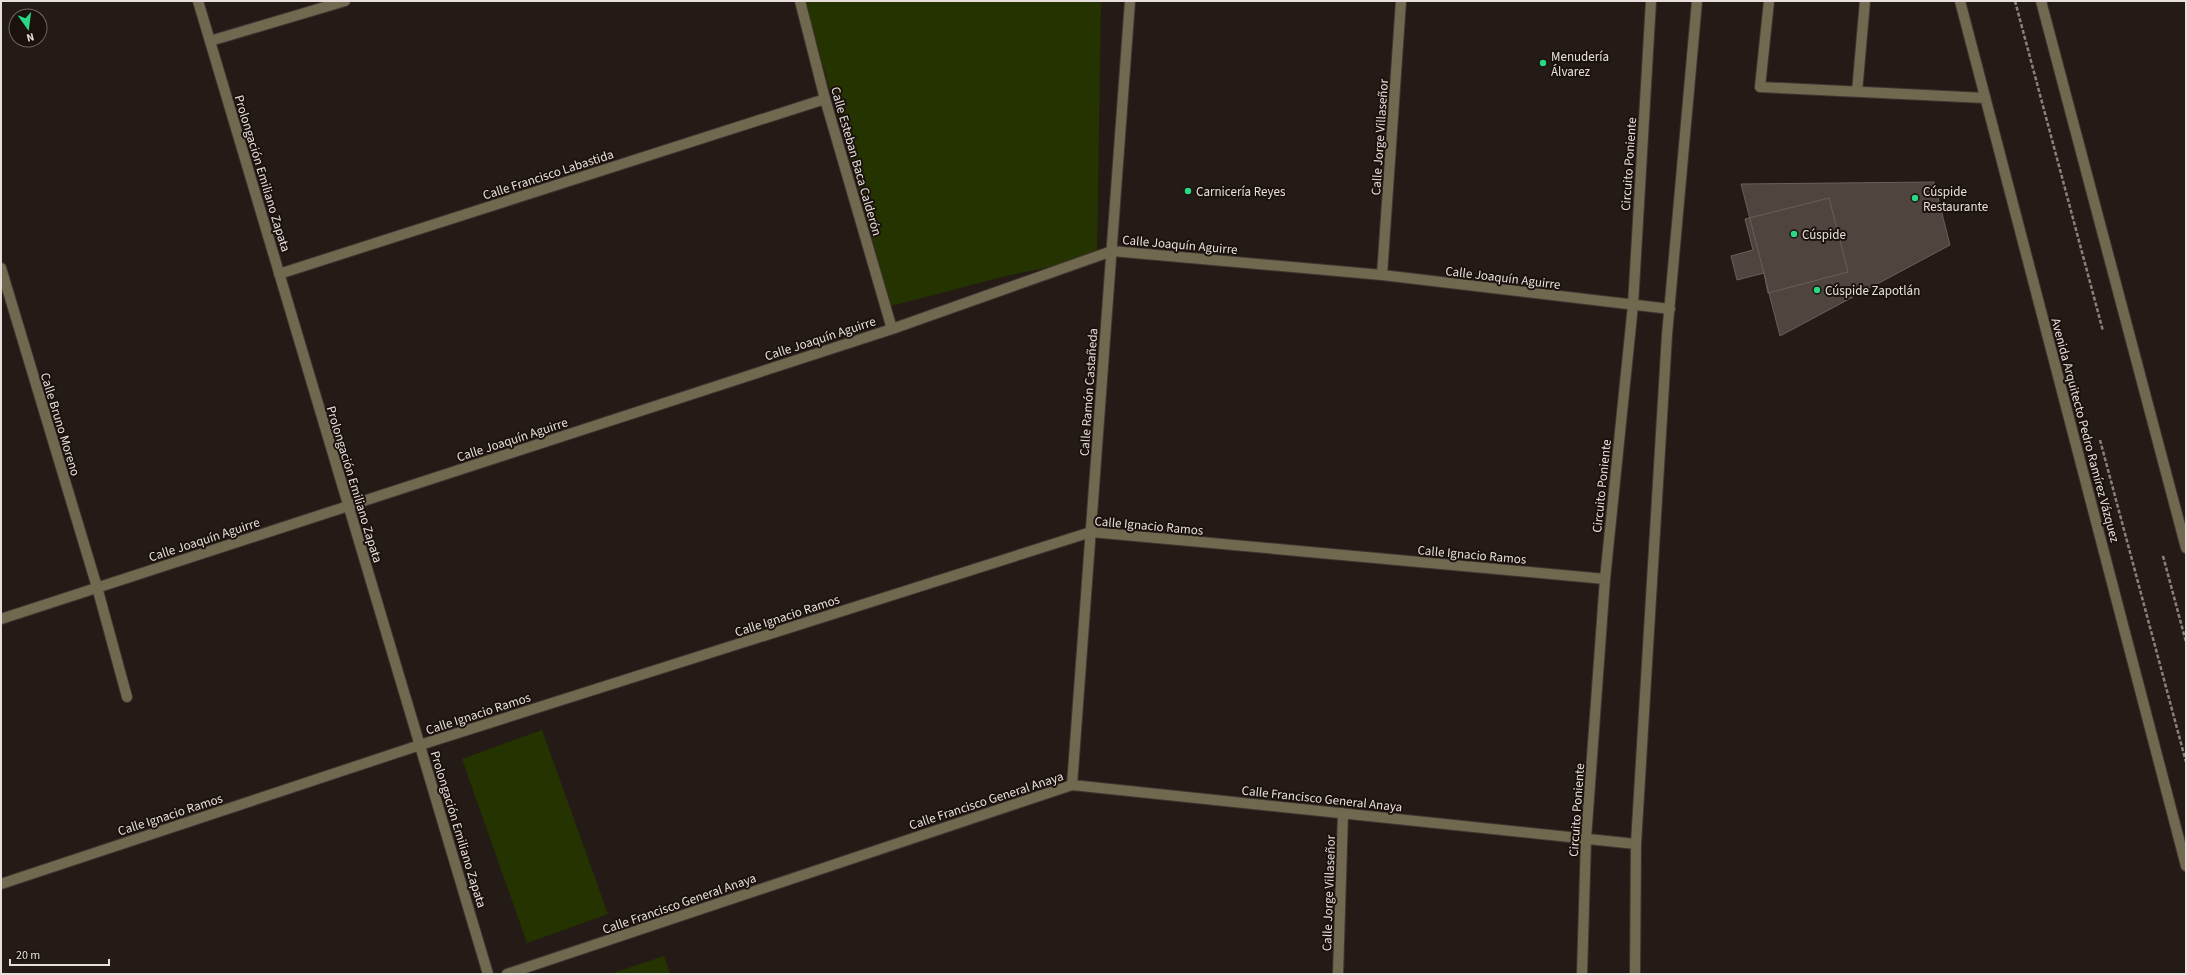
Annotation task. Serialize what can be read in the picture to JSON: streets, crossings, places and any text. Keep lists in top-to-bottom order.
{
  "streets": {
    "street": [
      "Calle Jorge Villaseñor",
      "Calle Esteban Baca Calderón",
      "Circuito Poniente",
      "Prolongación Emiliano Zapata",
      "Calle Francisco Labastida",
      "Calle Joaquín Aguirre",
      "Calle Ramón Castañeda",
      "Calle Bruno Moreno",
      "Avenida Arquitecto Pedro Ramírez Vázquez",
      "Calle Ignacio Ramos",
      "Calle Francisco General Anaya"
    ]
  },
  "crossings": [
    ["Calle Jorge Villaseñor", "Calle Joaquín Aguirre"],
    ["Calle Jorge Villaseñor", "Calle Francisco General Anaya"],
    ["Calle Esteban Baca Calderón", "Calle Francisco Labastida"],
    ["Calle Esteban Baca Calderón", "Calle Joaquín Aguirre"],
    ["Circuito Poniente", "Calle Joaquín Aguirre"],
    ["Circuito Poniente", "Calle Ignacio Ramos"],
    ["Circuito Poniente", "Calle Francisco General Anaya"],
    ["Prolongación Emiliano Zapata", "Calle Francisco Labastida"],
    ["Prolongación Emiliano Zapata", "Calle Joaquín Aguirre"],
    ["Prolongación Emiliano Zapata", "Calle Ignacio Ramos"],
    ["Calle Joaquín Aguirre", "Calle Ramón Castañeda"],
    ["Calle Joaquín Aguirre", "Calle Bruno Moreno"],
    ["Calle Ramón Castañeda", "Calle Ignacio Ramos"],
    ["Calle Ramón Castañeda", "Calle Francisco General Anaya"]
  ],
  "places": [
    "Menudería Álvarez",
    "Carnicería Reyes",
    "Cúspide Restaurante",
    "Cúspide",
    "Cúspide Zapotlán"
  ],
  "scale_bar": "20 m",
  "north": "bottom"
}
